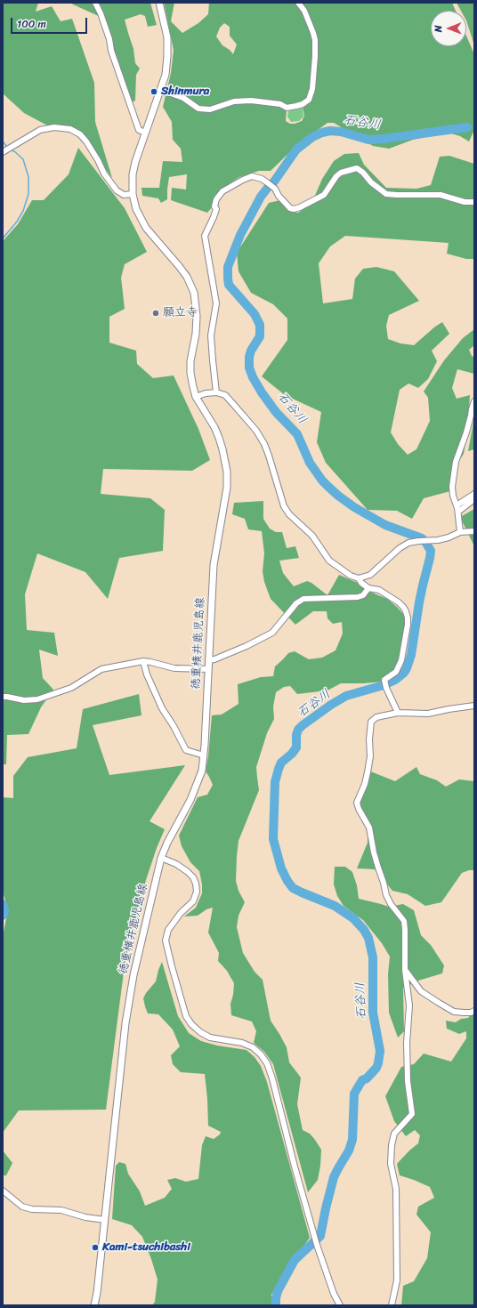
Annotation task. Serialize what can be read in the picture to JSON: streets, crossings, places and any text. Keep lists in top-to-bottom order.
{
  "streets": {
    "main road": ["徳重横井鹿児島線"]
  },
  "water": ["石谷川"],
  "places": ["Shinmura", "願立寺", "Kami-tsuchibashi"],
  "scale_bar": "100 m",
  "north": "left"
}
